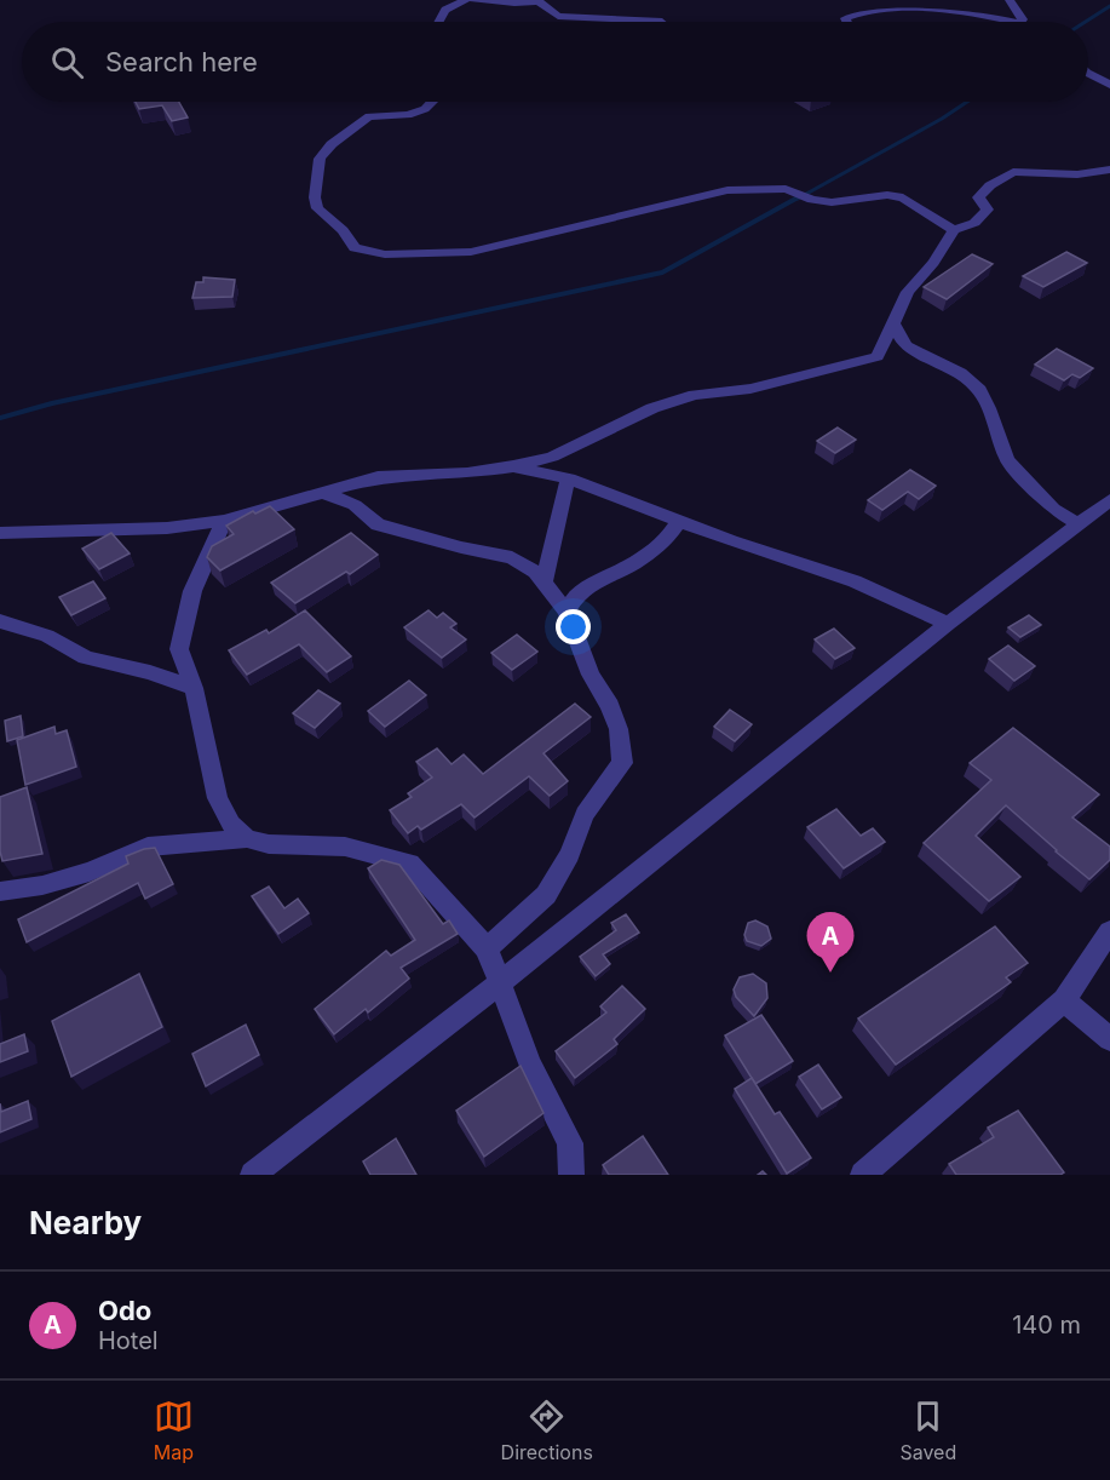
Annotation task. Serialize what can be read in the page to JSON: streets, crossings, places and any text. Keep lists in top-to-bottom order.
{
  "page": {
    "search": "Search here",
    "pins": "A",
    "heading": "Nearby",
    "list": [
      {
        "mark": "A",
        "name": "Odo",
        "note": "Hotel",
        "value": "140 m"
      }
    ],
    "nav": ["Map", "Directions", "Saved"]
  }
}
